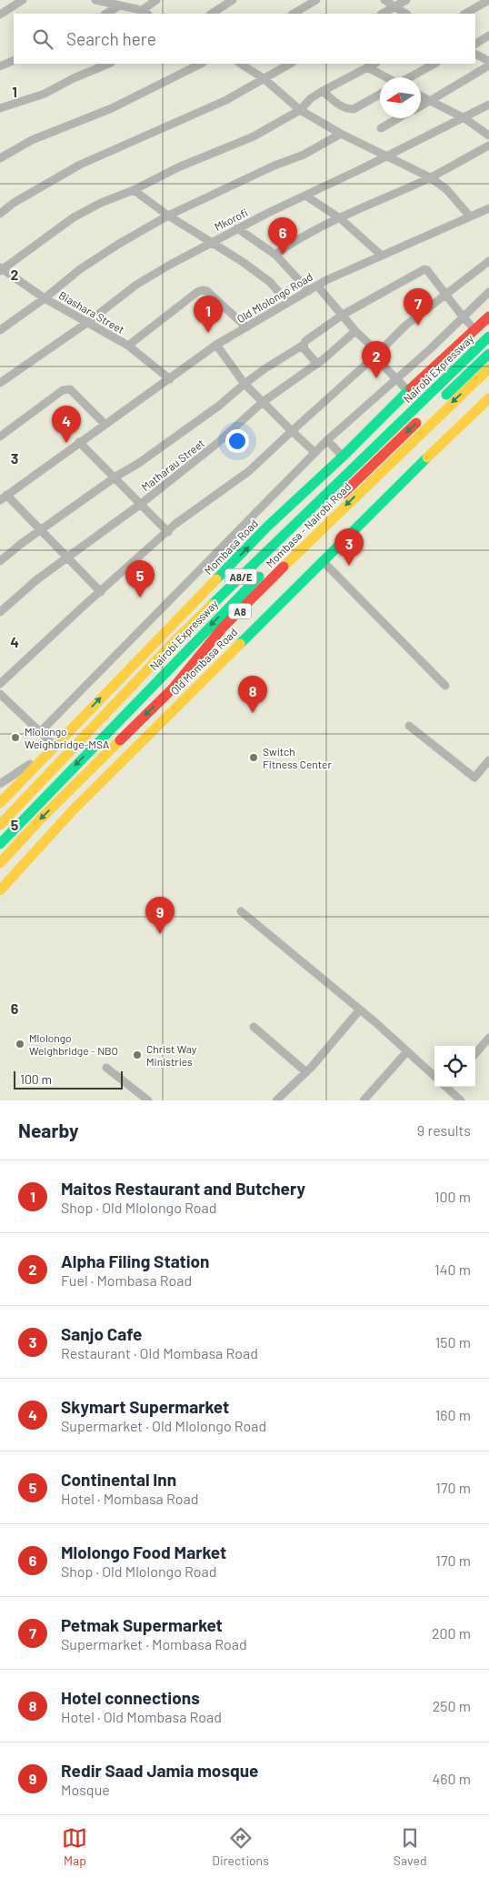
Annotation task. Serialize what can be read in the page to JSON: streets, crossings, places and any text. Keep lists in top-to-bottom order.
{
  "streets": {
    "main road": [
      "Nairobi Expressway",
      "Mombasa - Nairobi Road",
      "Mombasa Road",
      "A8/E",
      "A8",
      "Old Mombasa Road"
    ],
    "street": [
      "Mkorofi",
      "Old Mlolongo Road",
      "Biashara Street",
      "Matharau Street"
    ]
  },
  "crossings": [
    ["Mkorofi", "Biashara Street"],
    ["Old Mlolongo Road", "Biashara Street"]
  ],
  "one_way": ["Mombasa - Nairobi Road", "Mombasa Road"],
  "places": [
    "Mlolongo Weighbridge-MSA",
    "Switch Fitness Center",
    "Mlolongo Weighbridge - NBO",
    "Christ Way Ministries"
  ],
  "scale_bar": "100 m",
  "north": "left",
  "page": {
    "search": "Search here",
    "pins": [
      "6",
      "7",
      "1",
      "2",
      "4",
      "3",
      "5",
      "8",
      "9"
    ],
    "scale": "100 m",
    "heading": ["Nearby", "9 results"],
    "list": [
      {
        "mark": "1",
        "name": "Maitos Restaurant and Butchery",
        "note": "Shop · Old Mlolongo Road",
        "value": "100 m"
      },
      {
        "mark": "2",
        "name": "Alpha Filing Station",
        "note": "Fuel · Mombasa Road",
        "value": "140 m"
      },
      {
        "mark": "3",
        "name": "Sanjo Cafe",
        "note": "Restaurant · Old Mombasa Road",
        "value": "150 m"
      },
      {
        "mark": "4",
        "name": "Skymart Supermarket",
        "note": "Supermarket · Old Mlolongo Road",
        "value": "160 m"
      },
      {
        "mark": "5",
        "name": "Continental Inn",
        "note": "Hotel · Mombasa Road",
        "value": "170 m"
      },
      {
        "mark": "6",
        "name": "Mlolongo Food Market",
        "note": "Shop · Old Mlolongo Road",
        "value": "170 m"
      },
      {
        "mark": "7",
        "name": "Petmak Supermarket",
        "note": "Supermarket · Mombasa Road",
        "value": "200 m"
      },
      {
        "mark": "8",
        "name": "Hotel connections",
        "note": "Hotel · Old Mombasa Road",
        "value": "250 m"
      },
      {
        "mark": "9",
        "name": "Redir Saad Jamia mosque",
        "note": "Mosque",
        "value": "460 m"
      }
    ],
    "nav": ["Map", "Directions", "Saved"]
  },
  "grid": {
    "rows": [
      "1",
      "2",
      "3",
      "4",
      "5",
      "6"
    ]
  }
}
